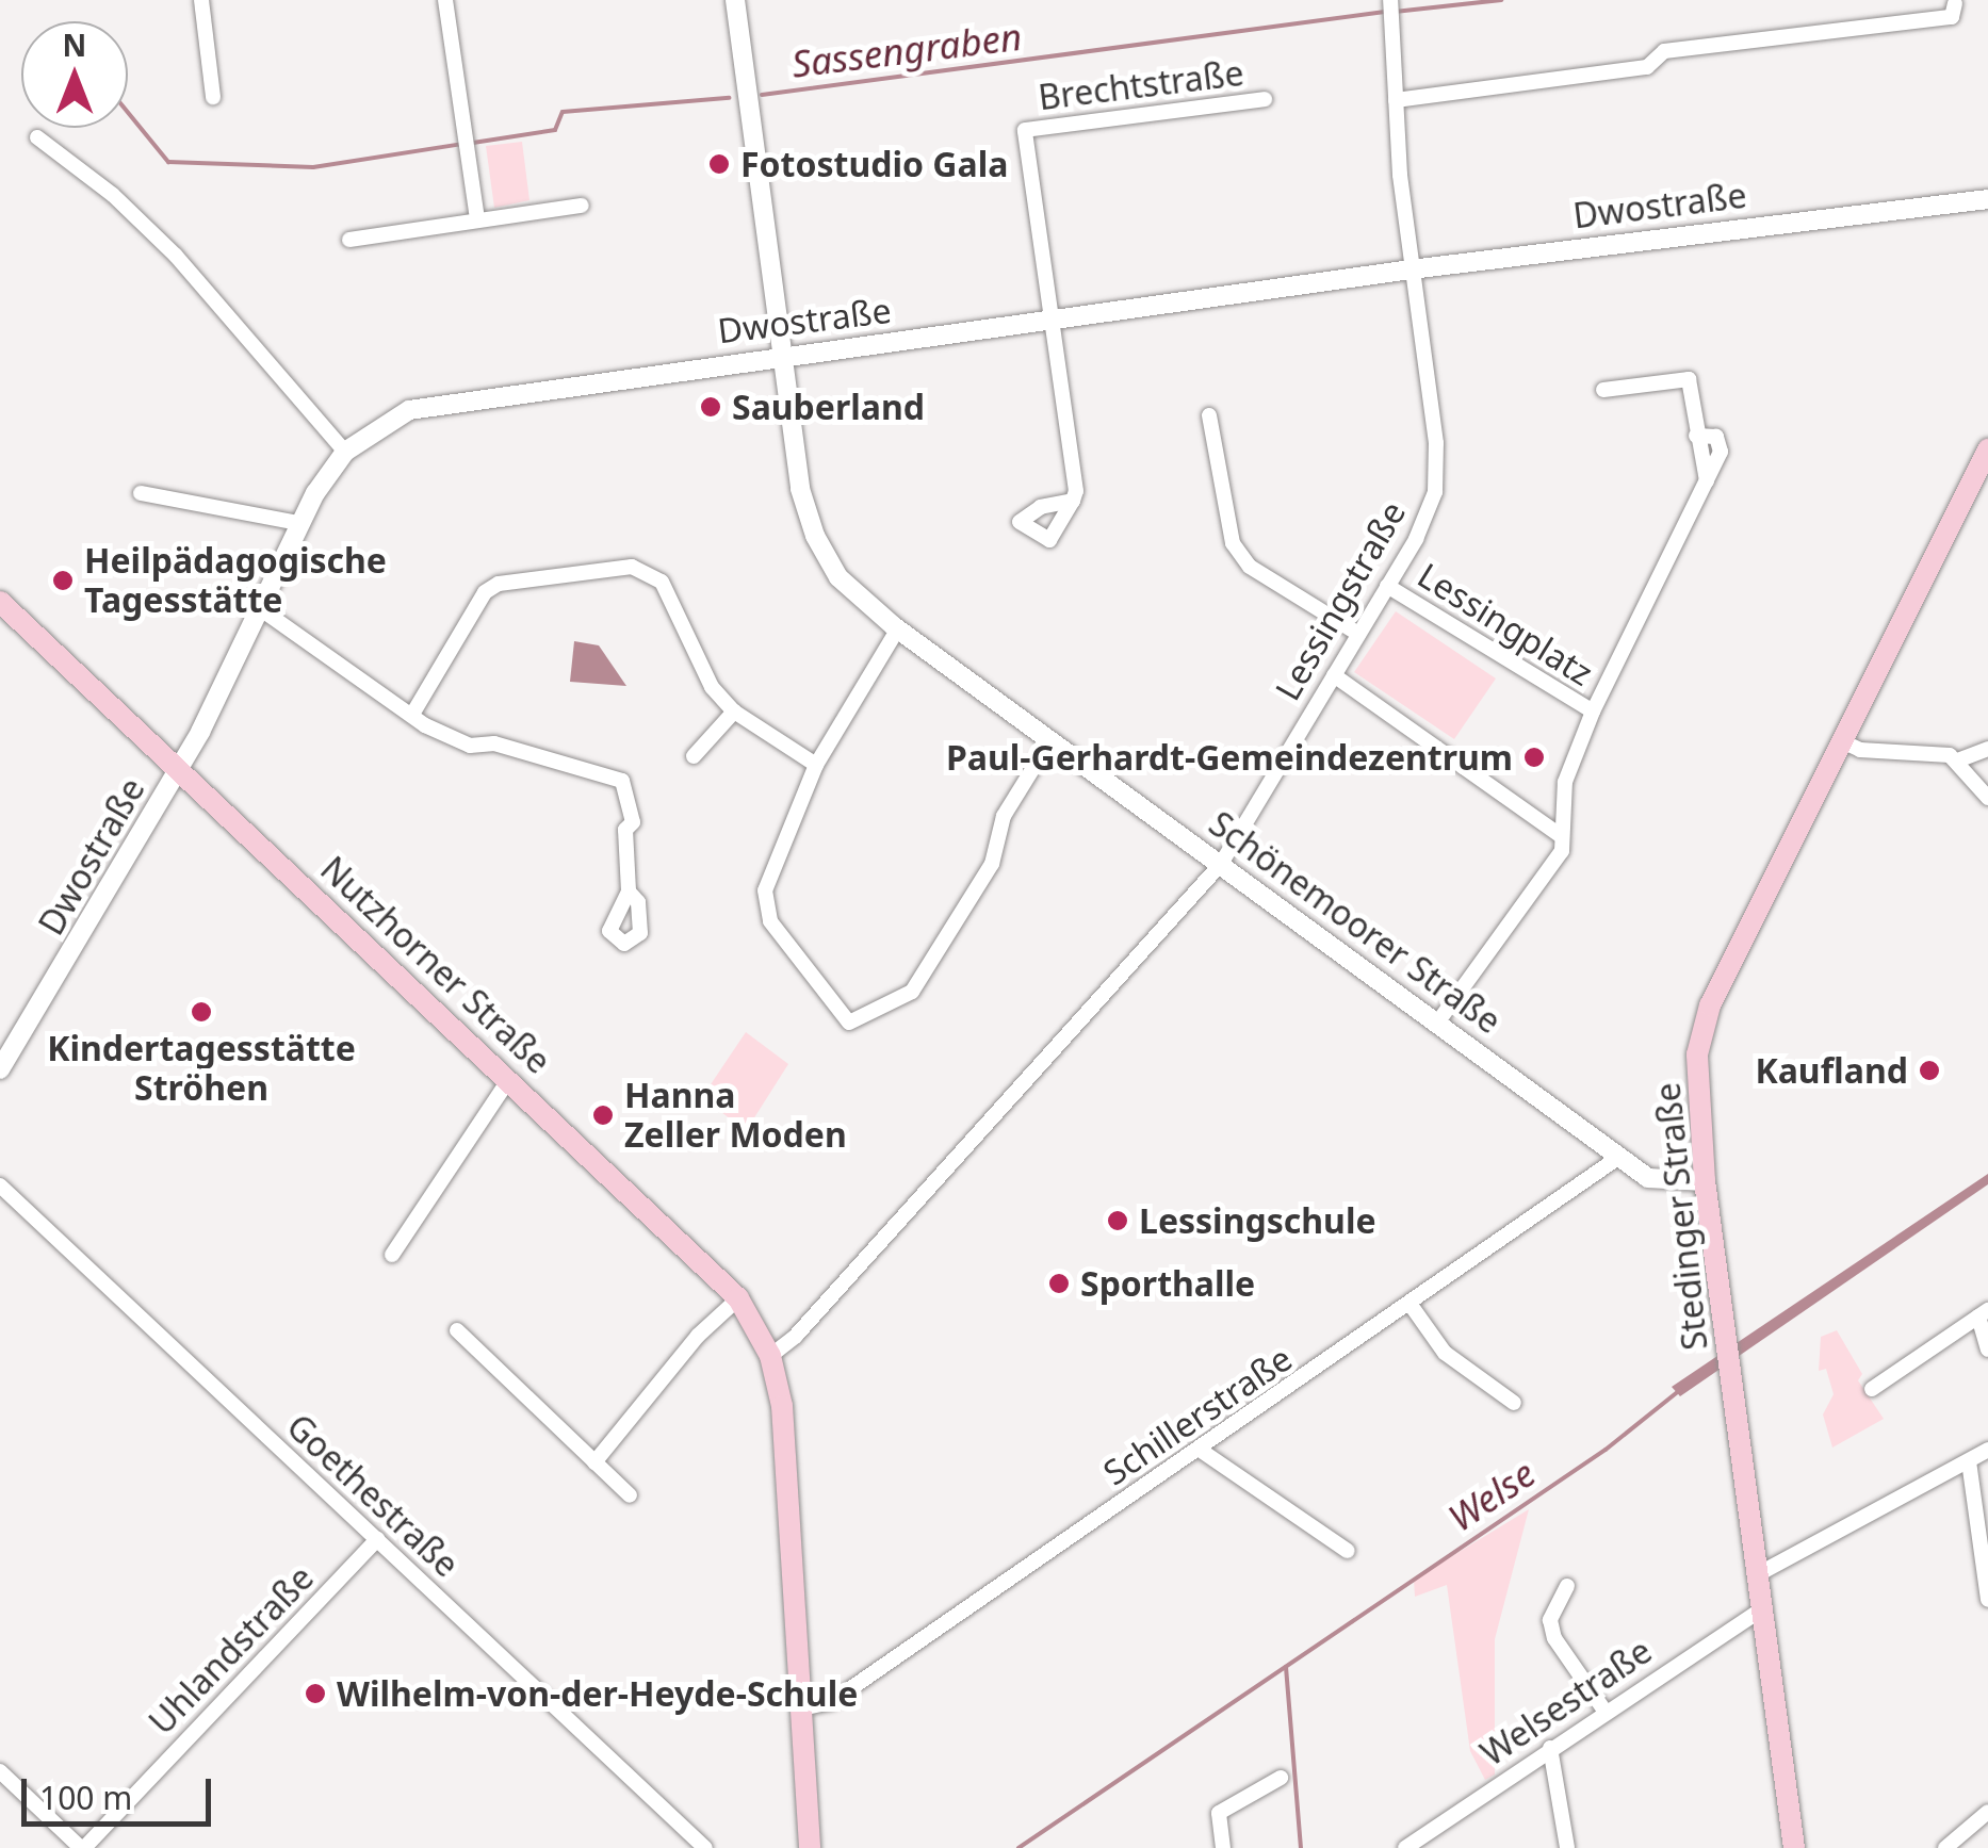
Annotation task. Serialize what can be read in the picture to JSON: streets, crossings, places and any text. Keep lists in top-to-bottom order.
{
  "streets": {
    "main road": ["Nutzhorner Straße", "Stedinger Straße"],
    "street": [
      "Brechtstraße",
      "Dwostraße",
      "Lessingstraße",
      "Lessingplatz",
      "Schönemoorer Straße",
      "Schillerstraße",
      "Goethestraße",
      "Uhlandstraße",
      "Welsestraße"
    ]
  },
  "crossings": [
    ["Brechtstraße", "Dwostraße"],
    ["Dwostraße", "Lessingstraße"],
    ["Dwostraße", "Schönemoorer Straße"],
    ["Dwostraße", "Nutzhorner Straße"],
    ["Lessingstraße", "Lessingplatz"],
    ["Lessingstraße", "Schönemoorer Straße"],
    ["Lessingstraße", "Nutzhorner Straße"],
    ["Schönemoorer Straße", "Stedinger Straße"],
    ["Schönemoorer Straße", "Schillerstraße"],
    ["Nutzhorner Straße", "Schillerstraße"],
    ["Stedinger Straße", "Welsestraße"],
    ["Goethestraße", "Uhlandstraße"]
  ],
  "water": ["Sassengraben", "Welse"],
  "places": [
    "Fotostudio Gala",
    "Sauberland",
    "Heilpädagogische Tagesstätte",
    "Paul-Gerhardt-Gemeindezentrum",
    "Kindertagesstätte Ströhen",
    "Kaufland",
    "Hanna Zeller Moden",
    "Lessingschule",
    "Sporthalle",
    "Wilhelm-von-der-Heyde-Schule"
  ],
  "scale_bar": "100 m",
  "north": "top"
}
